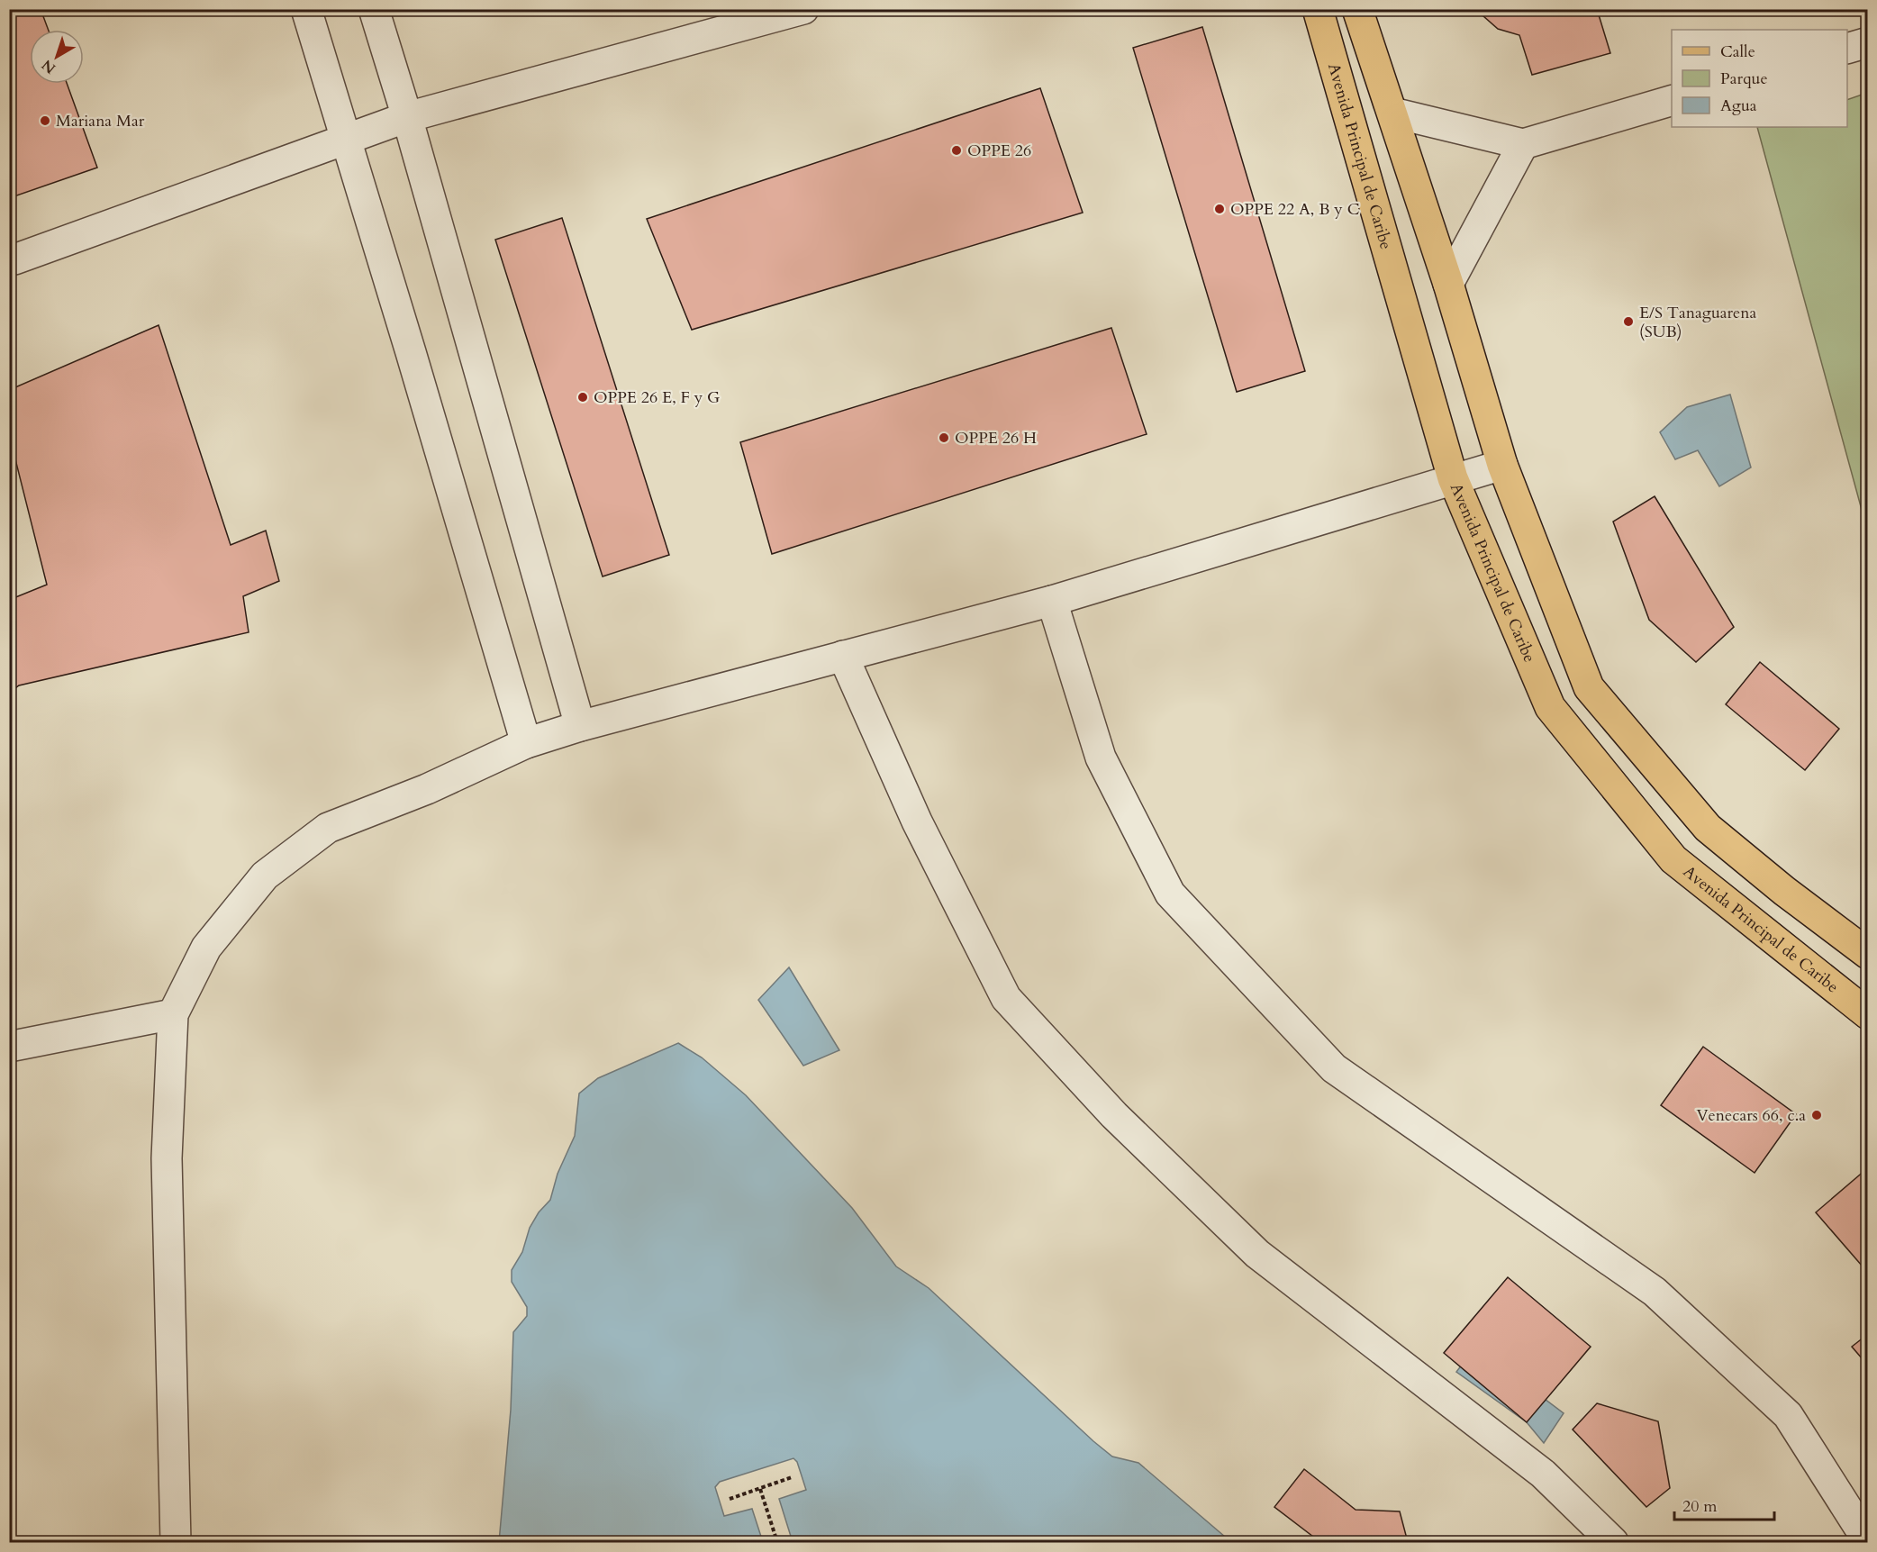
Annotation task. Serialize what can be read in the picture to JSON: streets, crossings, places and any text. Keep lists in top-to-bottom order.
{
  "streets": {
    "main road": ["Avenida Principal de Caribe"]
  },
  "places": [
    "Mariana Mar",
    "OPPE 26",
    "OPPE 22 A, B y C",
    "E/S Tanaguarena (SUB)",
    "OPPE 26 E, F y G",
    "OPPE 26 H",
    "Venecars 66, c.a"
  ],
  "legend": ["Calle", "Parque", "Agua"],
  "scale_bar": "20 m",
  "north": "bottom left"
}
